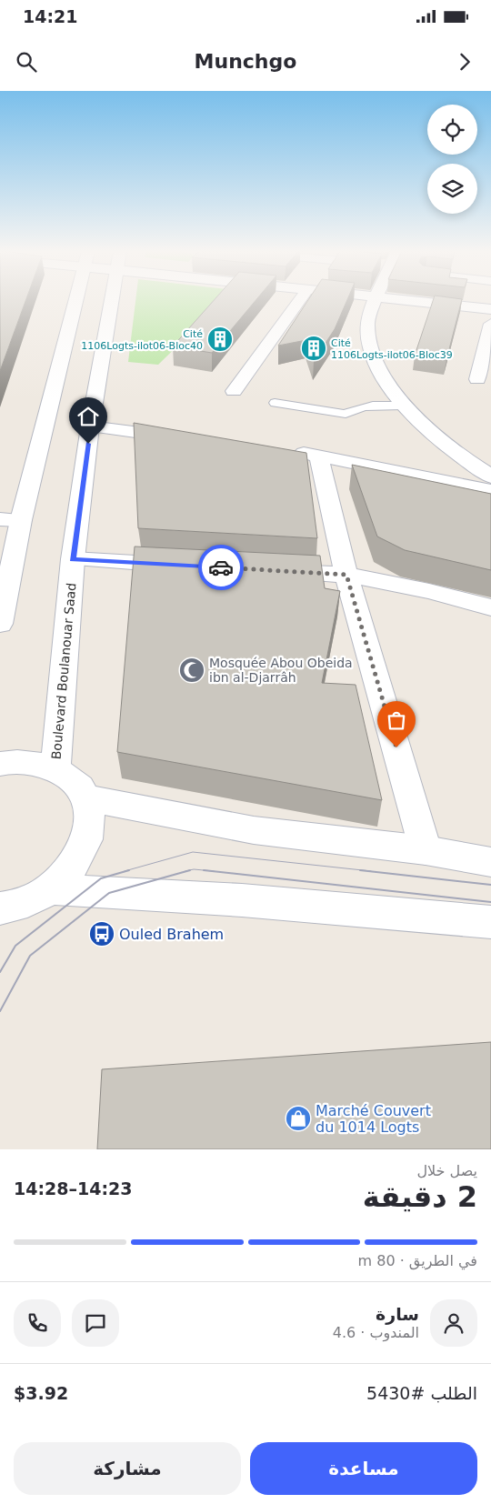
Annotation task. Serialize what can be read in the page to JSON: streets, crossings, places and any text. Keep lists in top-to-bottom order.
{
  "streets": {
    "street": ["Boulevard Boulanouar Saad"]
  },
  "places": {
    "building": ["Cité 1106Logts-ilot06-Bloc40", "Cité 1106Logts-ilot06-Bloc39"],
    "mosque": ["Mosquée Abou Obeida ibn al-Djarrâh"],
    "bus stop": ["Ouled Brahem"],
    "shop": ["Marché Couvert du 1014 Logts"]
  },
  "page": {
    "status": "14:21",
    "header": "Munchgo",
    "heading": ["2 دقيقة", "يصل خلال", "14:23–14:28"],
    "panel": [
      "سارة",
      "المندوب · 4.6",
      "الطلب #5430",
      "$3.92"
    ],
    "bar": "في الطريق · 80 m",
    "buttons": ["مساعدة", "مشاركة"]
  }
}
